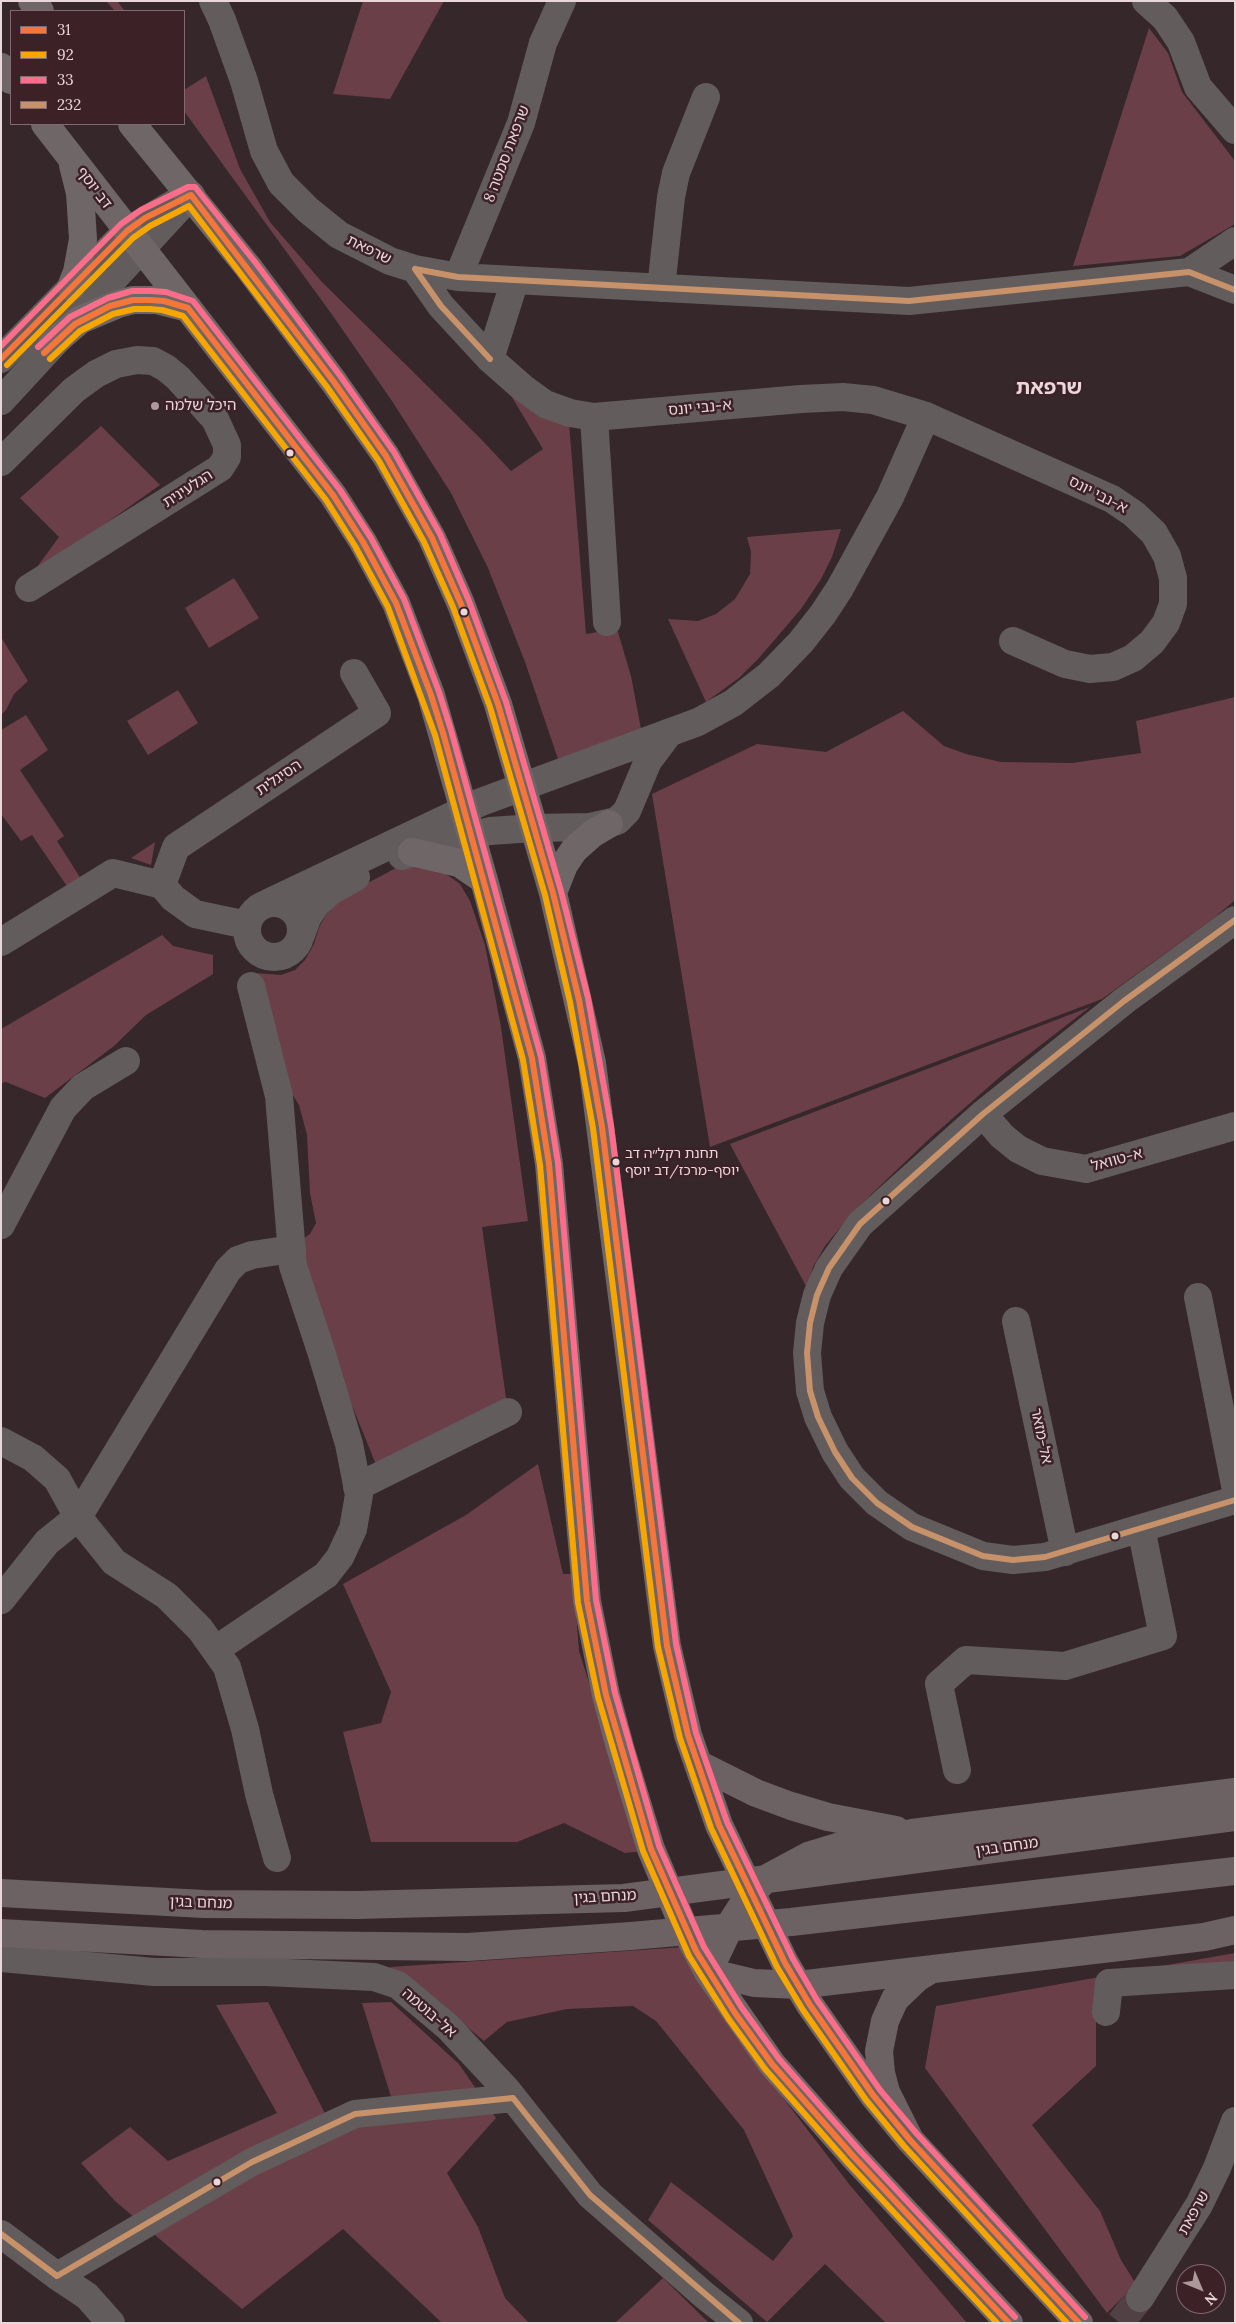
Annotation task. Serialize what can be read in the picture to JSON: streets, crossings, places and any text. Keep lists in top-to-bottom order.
{
  "streets": {
    "highway": ["מנחם בגין"],
    "main road": ["דב יוסף"],
    "street": [
      "שרפאת סמטה 8",
      "שרפאת",
      "א-נבי יונס",
      "הגלעינית",
      "הסיגלית",
      "א-טוואל",
      "אל-מזאר",
      "אל-בוטמה"
    ]
  },
  "crossings": [
    ["שרפאת סמטה 8", "שרפאת"],
    ["שרפאת", "א-נבי יונס"]
  ],
  "districts": ["שרפאת"],
  "places": ["היכל שלמה", "תחנת רקל״ה דב יוסף-מרכז/דב יוסף"],
  "lines": [
    "transit line 33",
    "transit line 31",
    "transit line 92",
    "transit line 232"
  ],
  "legend": [
    "31",
    "92",
    "33",
    "232"
  ],
  "north": "bottom right"
}
